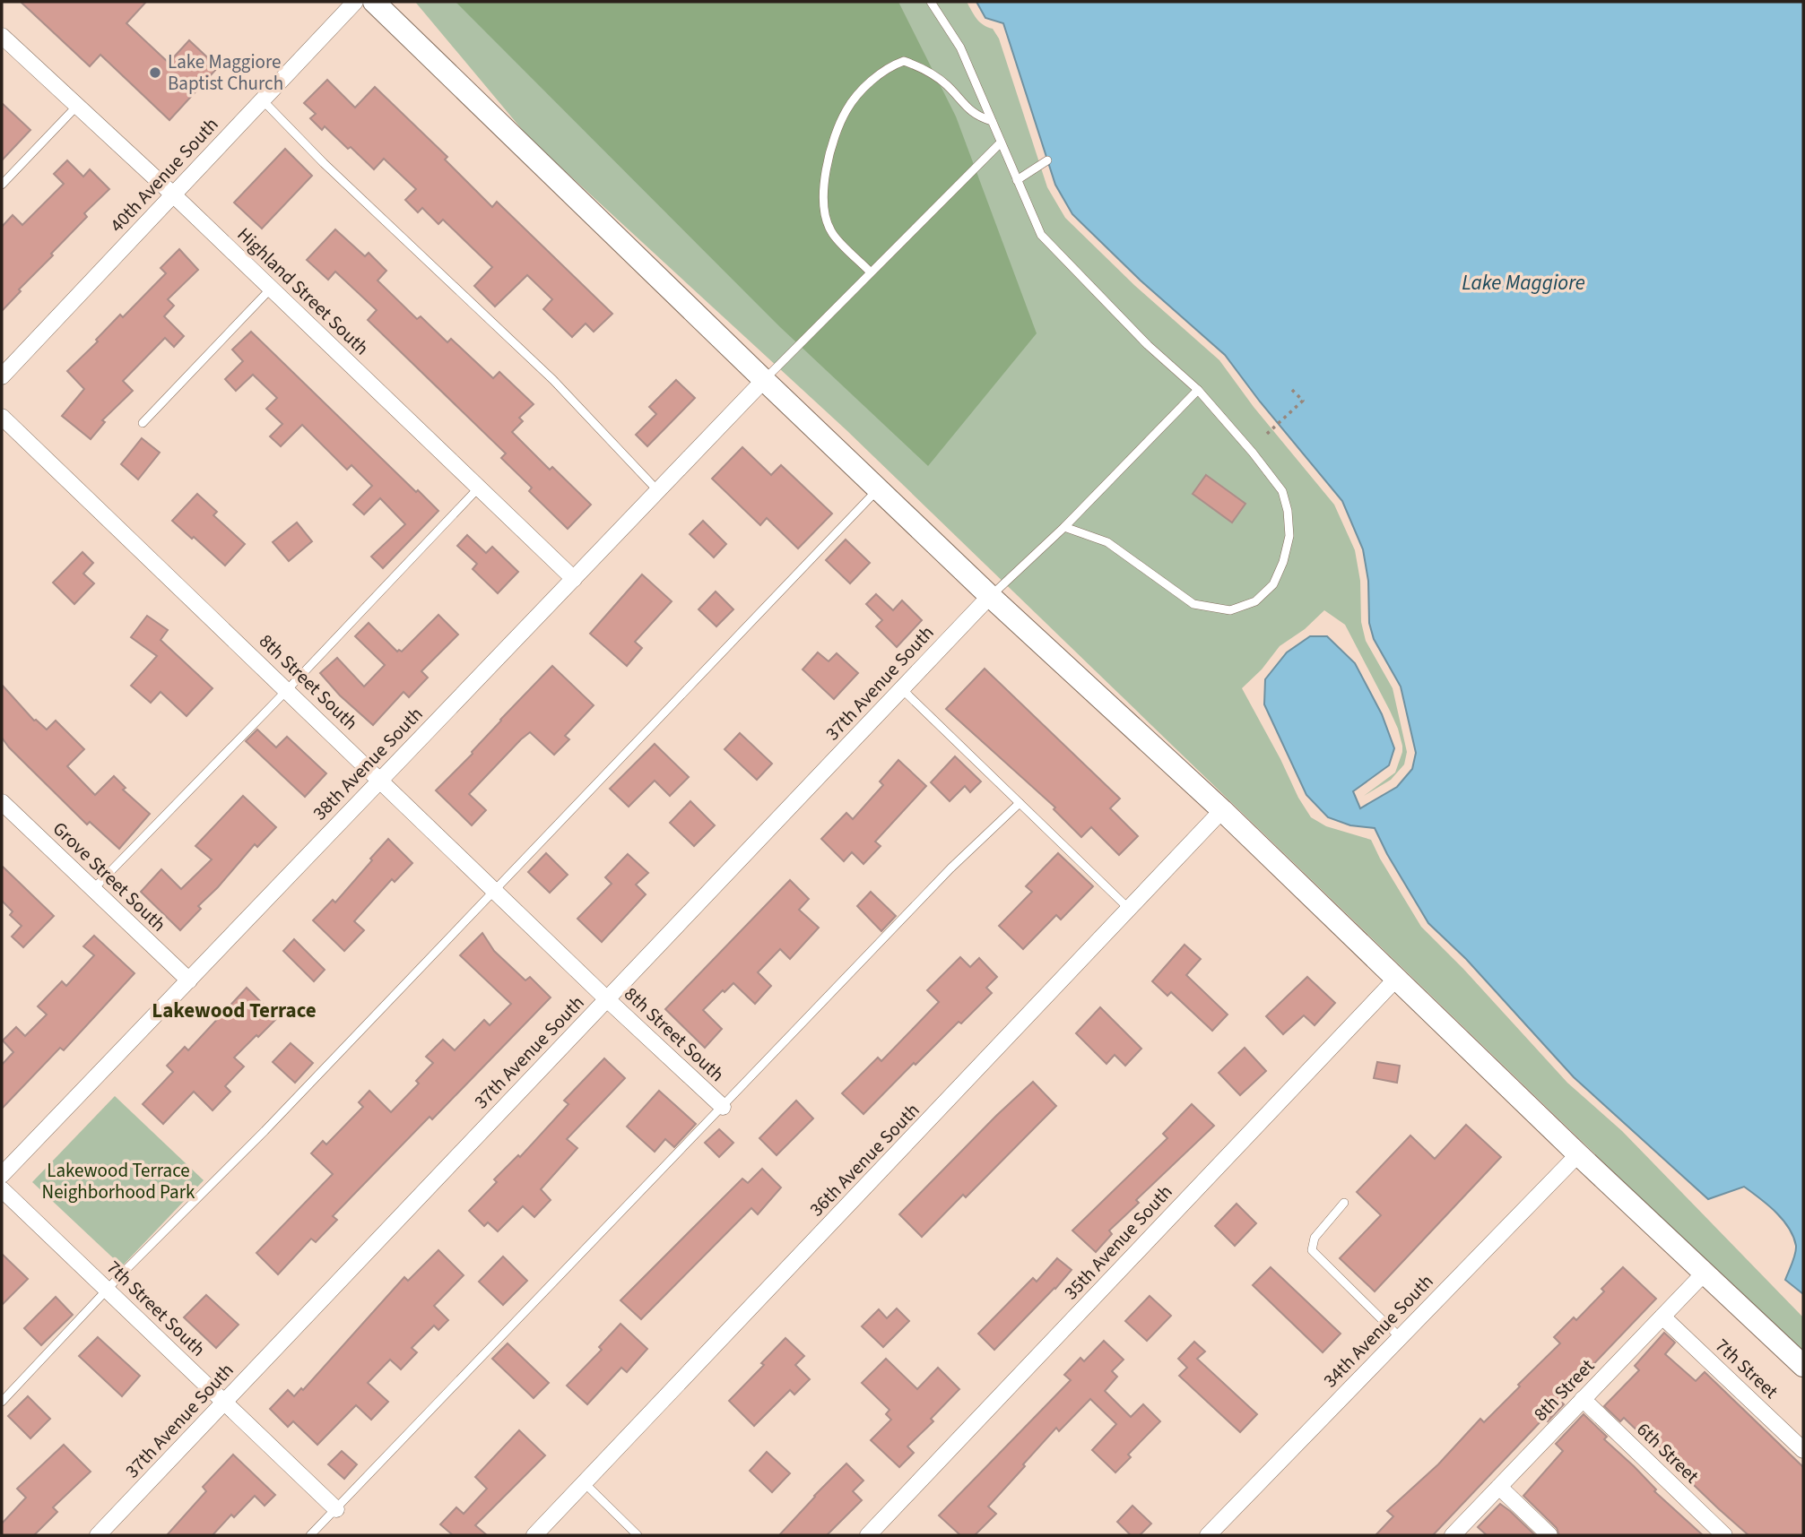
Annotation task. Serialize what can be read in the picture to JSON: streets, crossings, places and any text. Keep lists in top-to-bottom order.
{
  "streets": {
    "street": [
      "40th Avenue South",
      "Highland Street South",
      "8th Street South",
      "37th Avenue South",
      "38th Avenue South",
      "Grove Street South",
      "36th Avenue South",
      "35th Avenue South",
      "7th Street South",
      "34th Avenue South",
      "7th Street",
      "8th Street",
      "6th Street"
    ]
  },
  "crossings": [
    ["40th Avenue South", "Highland Street South"],
    ["Highland Street South", "38th Avenue South"],
    ["8th Street South", "37th Avenue South"],
    ["8th Street South", "38th Avenue South"],
    ["37th Avenue South", "7th Street South"],
    ["38th Avenue South", "Grove Street South"],
    ["7th Street", "8th Street"],
    ["8th Street", "6th Street"]
  ],
  "districts": ["Lakewood Terrace"],
  "water": ["Lake Maggiore"],
  "parks": ["Lakewood Terrace Neighborhood Park"],
  "places": ["Lake Maggiore Baptist Church"]
}
